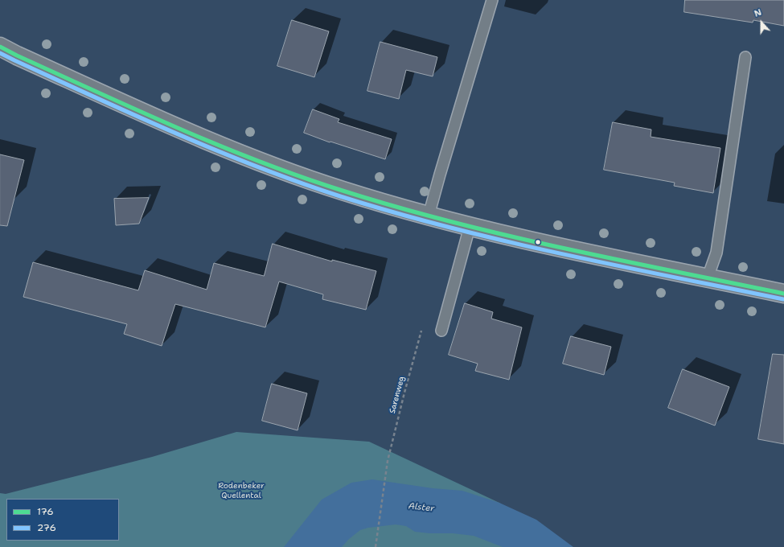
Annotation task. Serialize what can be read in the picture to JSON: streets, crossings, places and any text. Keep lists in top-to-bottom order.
{
  "streets": {
    "path": ["Sarenweg"]
  },
  "water": ["Alster"],
  "parks": ["Rodenbeker Quellental"],
  "lines": ["transit line 176", "transit line 276"],
  "legend": ["176", "276"],
  "north": "top"
}
